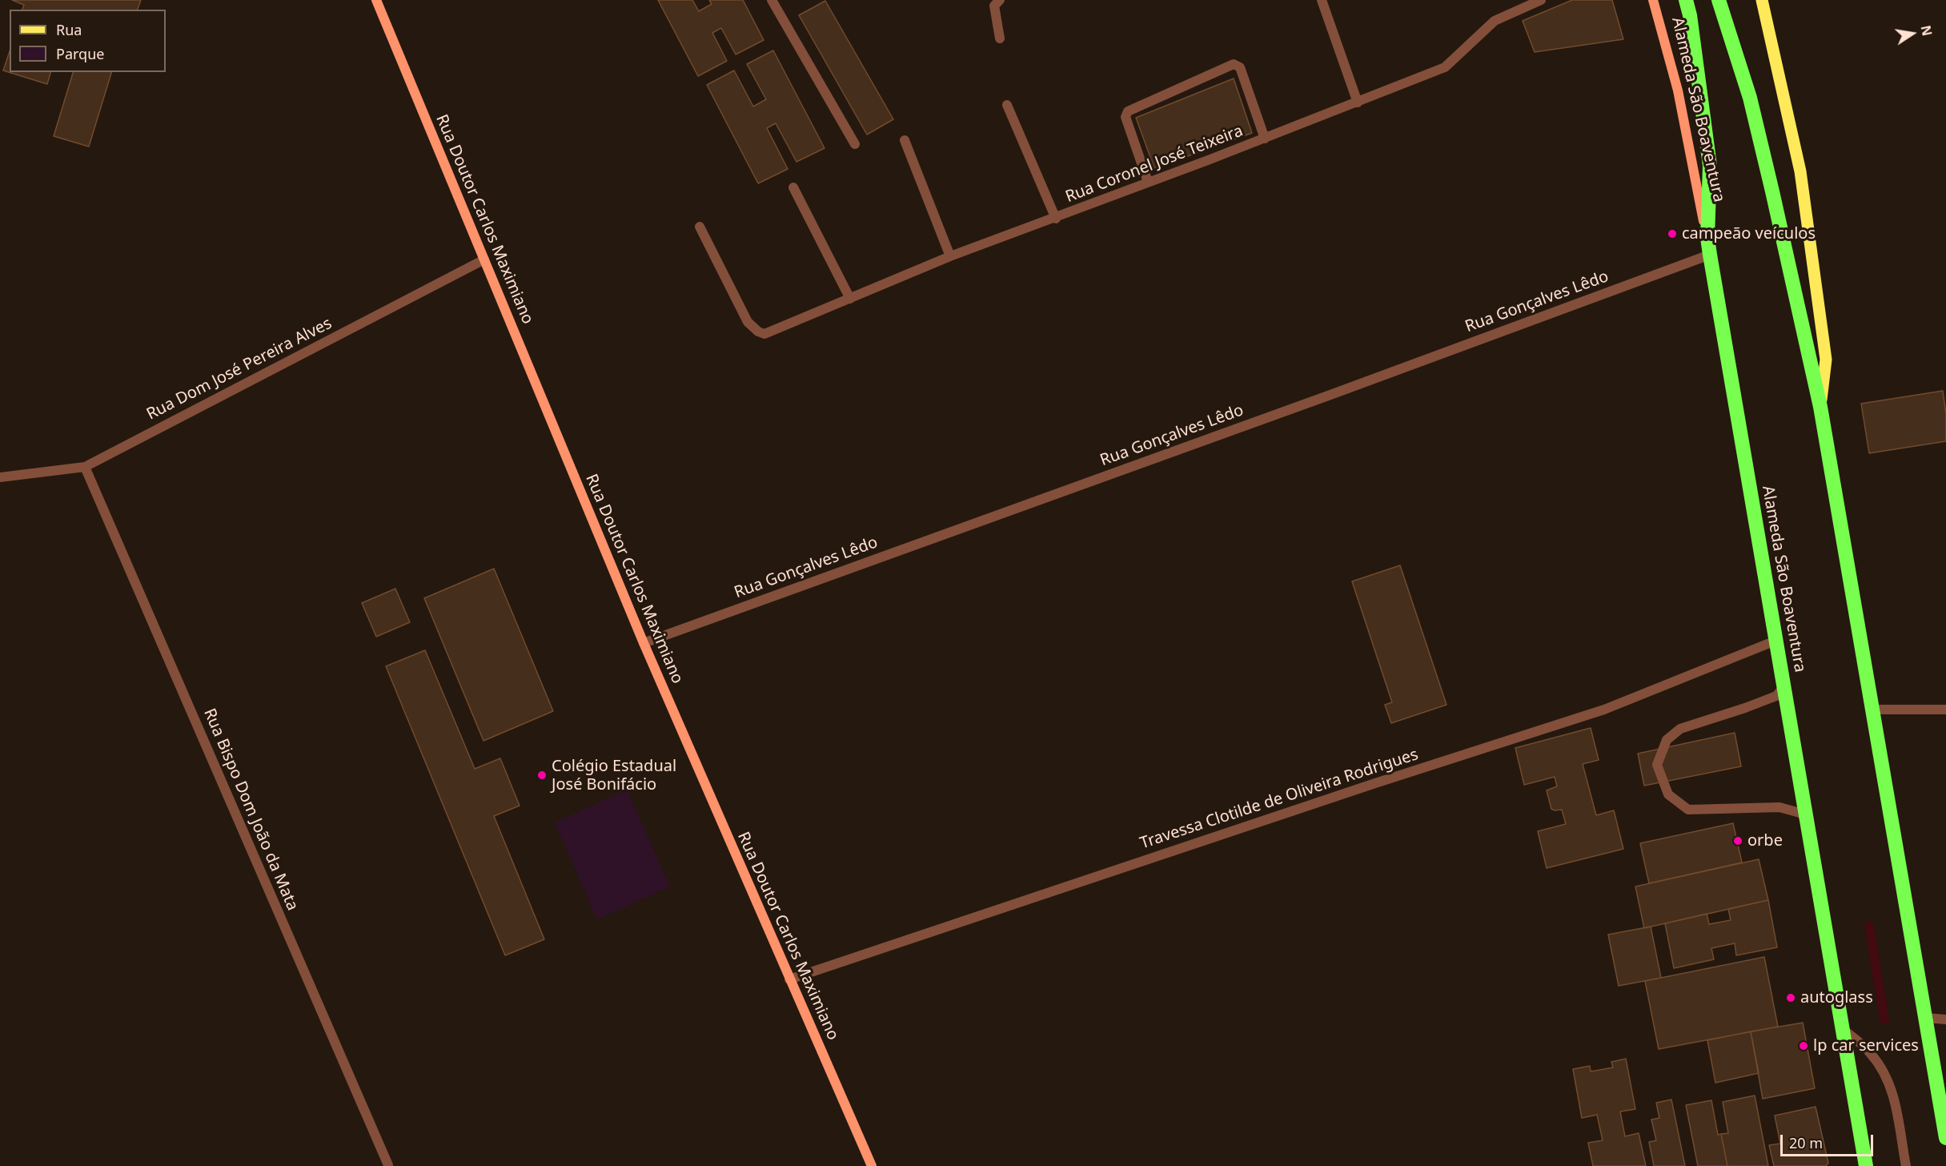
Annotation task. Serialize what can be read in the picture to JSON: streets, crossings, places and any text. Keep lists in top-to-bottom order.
{
  "streets": {
    "highway": ["Alameda São Boaventura"],
    "main road": ["Rua Doutor Carlos Maximiano"],
    "street": [
      "Rua Coronel José Teixeira",
      "Rua Gonçalves Lêdo",
      "Rua Dom José Pereira Alves",
      "Travessa Clotilde de Oliveira Rodrigues",
      "Rua Bispo Dom João da Mata"
    ]
  },
  "crossings": [
    ["Alameda São Boaventura", "Rua Gonçalves Lêdo"],
    ["Alameda São Boaventura", "Travessa Clotilde de Oliveira Rodrigues"],
    ["Rua Doutor Carlos Maximiano", "Rua Gonçalves Lêdo"],
    ["Rua Doutor Carlos Maximiano", "Rua Dom José Pereira Alves"],
    ["Rua Doutor Carlos Maximiano", "Travessa Clotilde de Oliveira Rodrigues"],
    ["Rua Dom José Pereira Alves", "Rua Bispo Dom João da Mata"]
  ],
  "places": [
    "campeão veículos",
    "Colégio Estadual José Bonifácio",
    "orbe",
    "autoglass",
    "lp car services"
  ],
  "legend": ["Rua", "Parque"],
  "scale_bar": "20 m",
  "north": "right"
}
